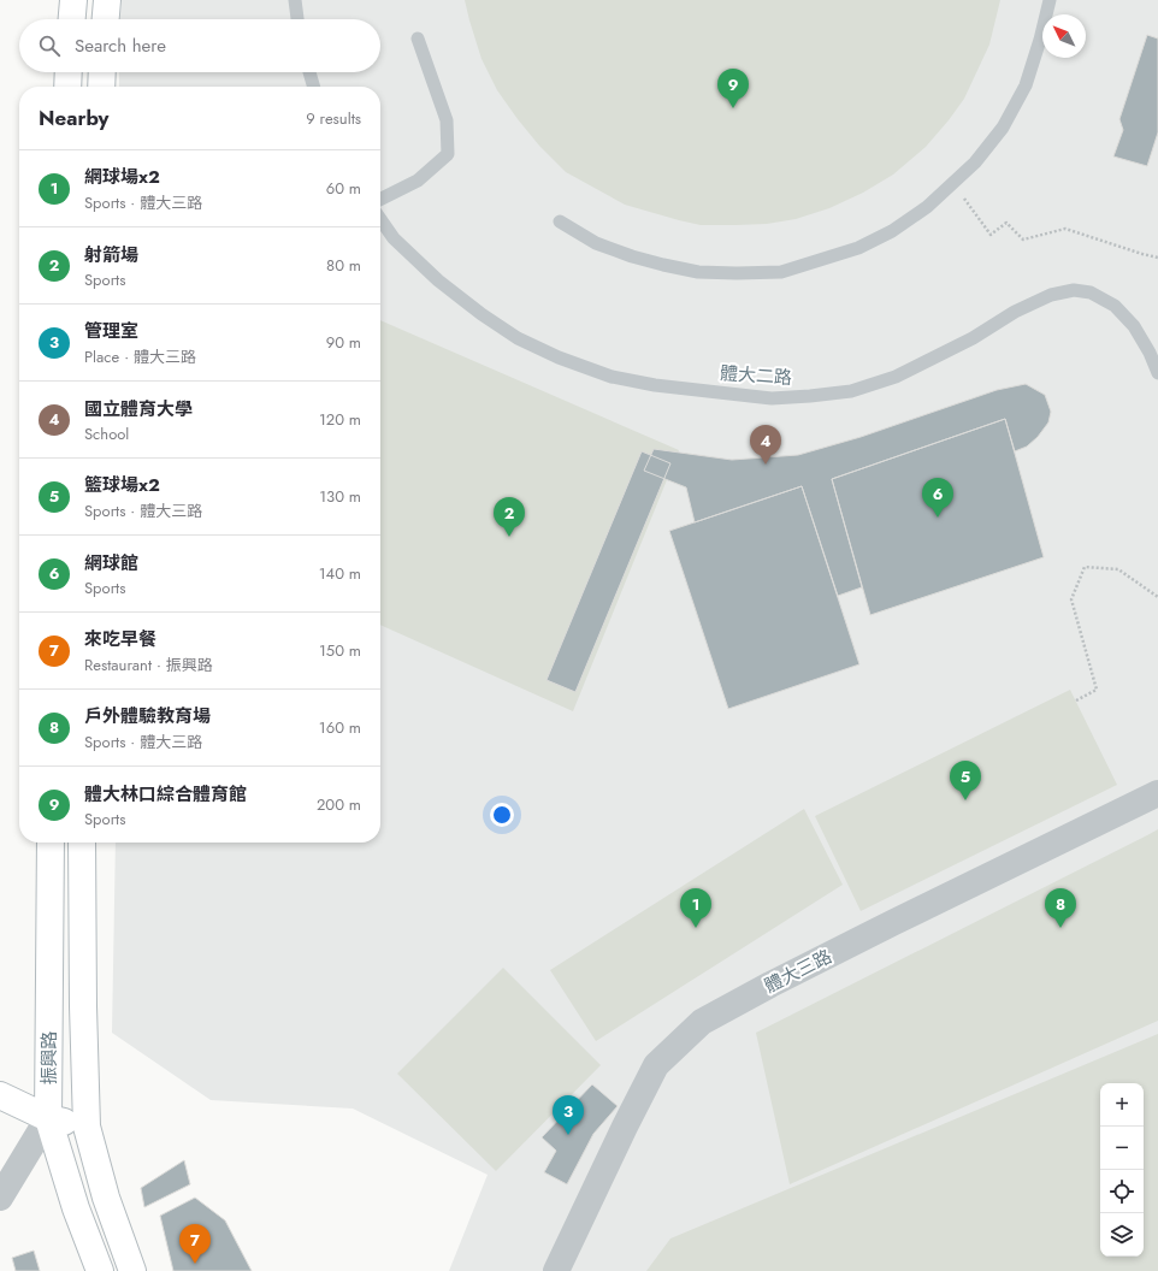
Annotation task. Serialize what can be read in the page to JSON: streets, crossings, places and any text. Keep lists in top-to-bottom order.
{
  "streets": {
    "street": ["體大三路", "振興路"],
    "lane": ["體大二路"]
  },
  "north": "top left",
  "page": {
    "search": "Search here",
    "pins": [
      "9",
      "4",
      "6",
      "2",
      "5",
      "1",
      "8",
      "3",
      "7"
    ],
    "heading": ["Nearby", "9 results"],
    "list": [
      {
        "mark": "1",
        "name": "網球場x2",
        "note": "Sports · 體大三路",
        "value": "60 m"
      },
      {
        "mark": "2",
        "name": "射箭場",
        "note": "Sports",
        "value": "80 m"
      },
      {
        "mark": "3",
        "name": "管理室",
        "note": "Place · 體大三路",
        "value": "90 m"
      },
      {
        "mark": "4",
        "name": "國立體育大學",
        "note": "School",
        "value": "120 m"
      },
      {
        "mark": "5",
        "name": "籃球場x2",
        "note": "Sports · 體大三路",
        "value": "130 m"
      },
      {
        "mark": "6",
        "name": "網球館",
        "note": "Sports",
        "value": "140 m"
      },
      {
        "mark": "7",
        "name": "來吃早餐",
        "note": "Restaurant · 振興路",
        "value": "150 m"
      },
      {
        "mark": "8",
        "name": "戶外體驗教育場",
        "note": "Sports · 體大三路",
        "value": "160 m"
      },
      {
        "mark": "9",
        "name": "體大林口綜合體育館",
        "note": "Sports",
        "value": "200 m"
      }
    ],
    "map_buttons": ["+", "−"]
  }
}
